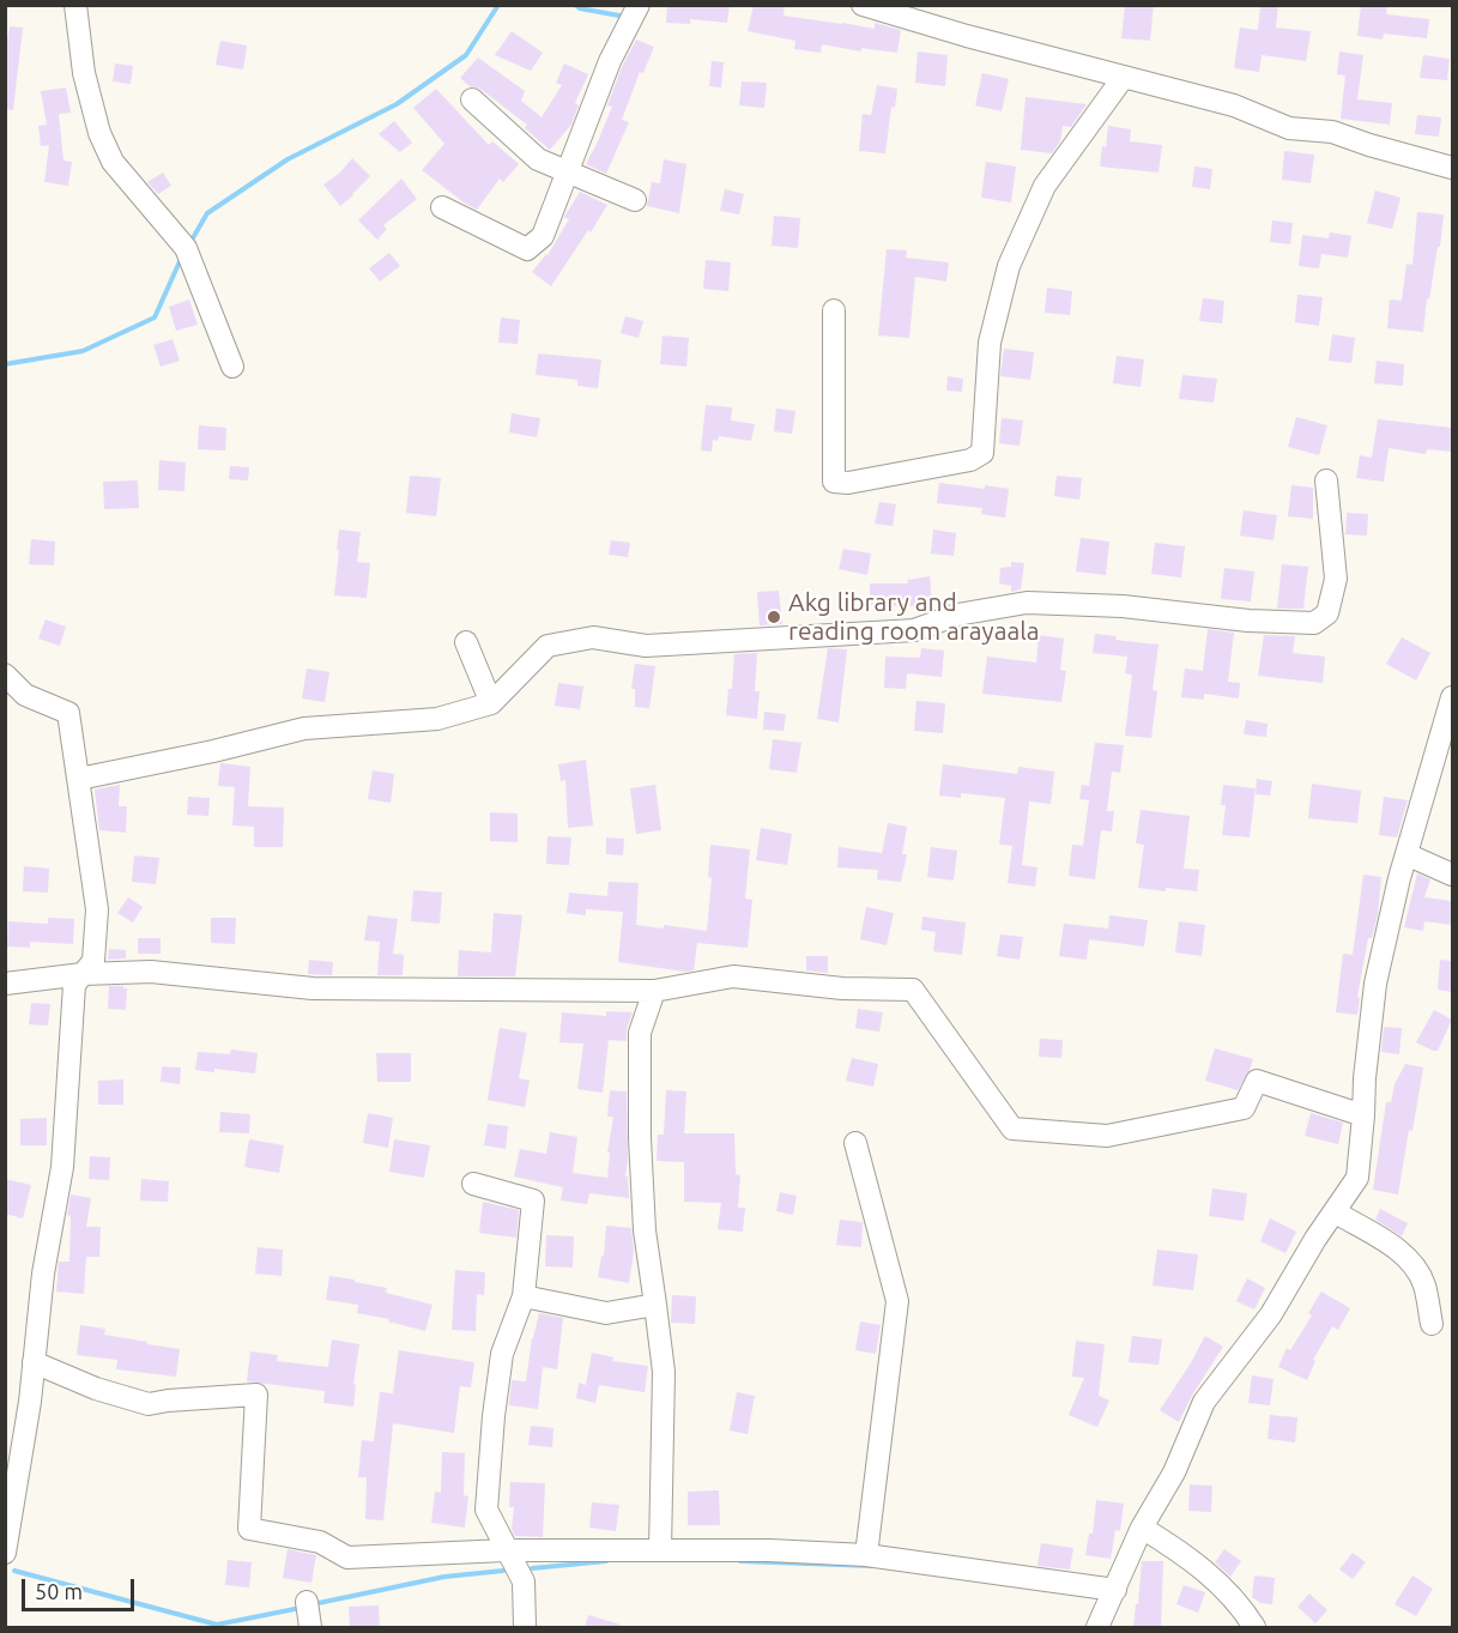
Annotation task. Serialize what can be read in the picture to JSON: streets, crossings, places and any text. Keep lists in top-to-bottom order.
{
  "places": ["Akg library and reading room arayaala"],
  "scale_bar": "50 m"
}
